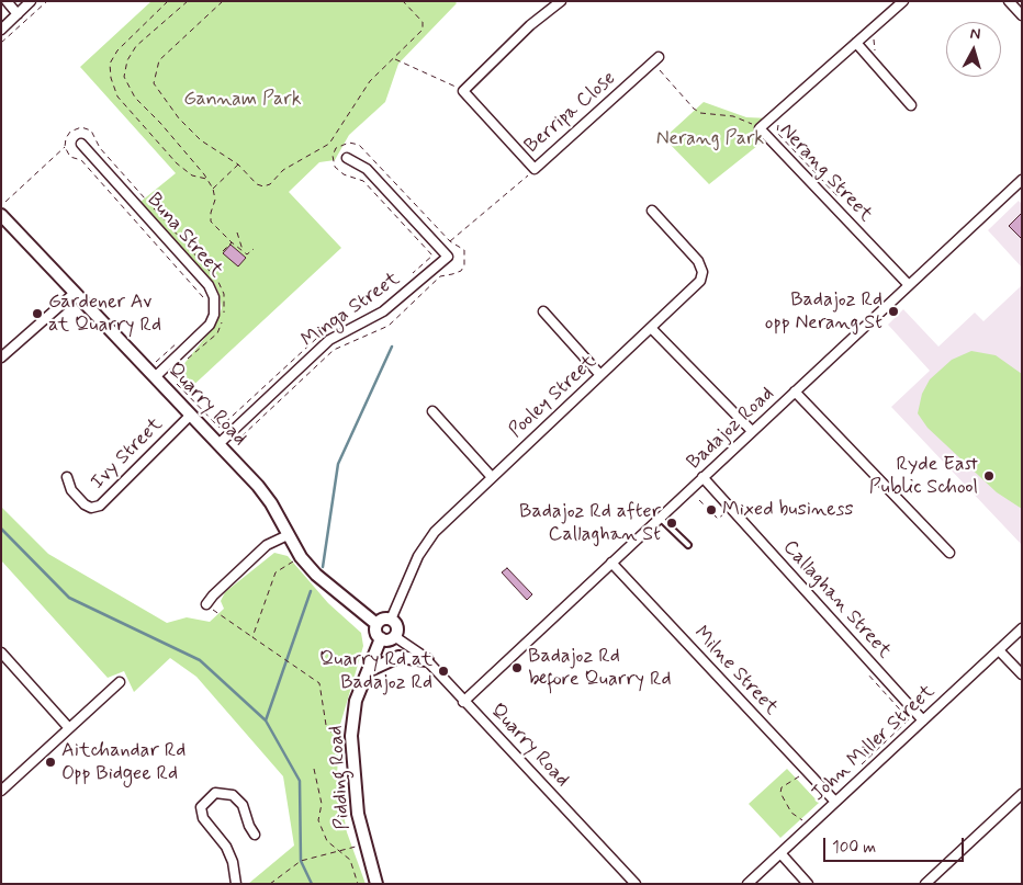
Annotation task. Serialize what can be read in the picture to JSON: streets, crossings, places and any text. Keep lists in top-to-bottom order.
{
  "streets": {
    "street": [
      "Berripa Close",
      "Nerang Street",
      "Buna Street",
      "Minga Street",
      "Pooley Street",
      "Quarry Road",
      "Badajoz Road",
      "Ivy Street",
      "Callaghan Street",
      "Milne Street",
      "John Miller Street",
      "Pidding Road"
    ]
  },
  "crossings": [
    ["Nerang Street", "Badajoz Road"],
    ["Buna Street", "Quarry Road"],
    ["Minga Street", "Quarry Road"],
    ["Pooley Street", "Quarry Road"],
    ["Pooley Street", "Pidding Road"],
    ["Quarry Road", "Badajoz Road"],
    ["Quarry Road", "Ivy Street"],
    ["Quarry Road", "Pidding Road"],
    ["Badajoz Road", "Callaghan Street"],
    ["Badajoz Road", "Milne Street"],
    ["Callaghan Street", "John Miller Street"],
    ["Milne Street", "John Miller Street"]
  ],
  "parks": ["Gannam Park", "Nerang Park"],
  "places": [
    "Badajoz Rd opp Nerang St",
    "Gardener Av at Quarry Rd",
    "Ryde East Public School",
    "Mixed business",
    "Badajoz Rd after Callaghan St",
    "Badajoz Rd before Quarry Rd",
    "Quarry Rd at Badajoz Rd",
    "Aitchandar Rd Opp Bidgee Rd"
  ],
  "scale_bar": "100 m",
  "north": "top"
}
